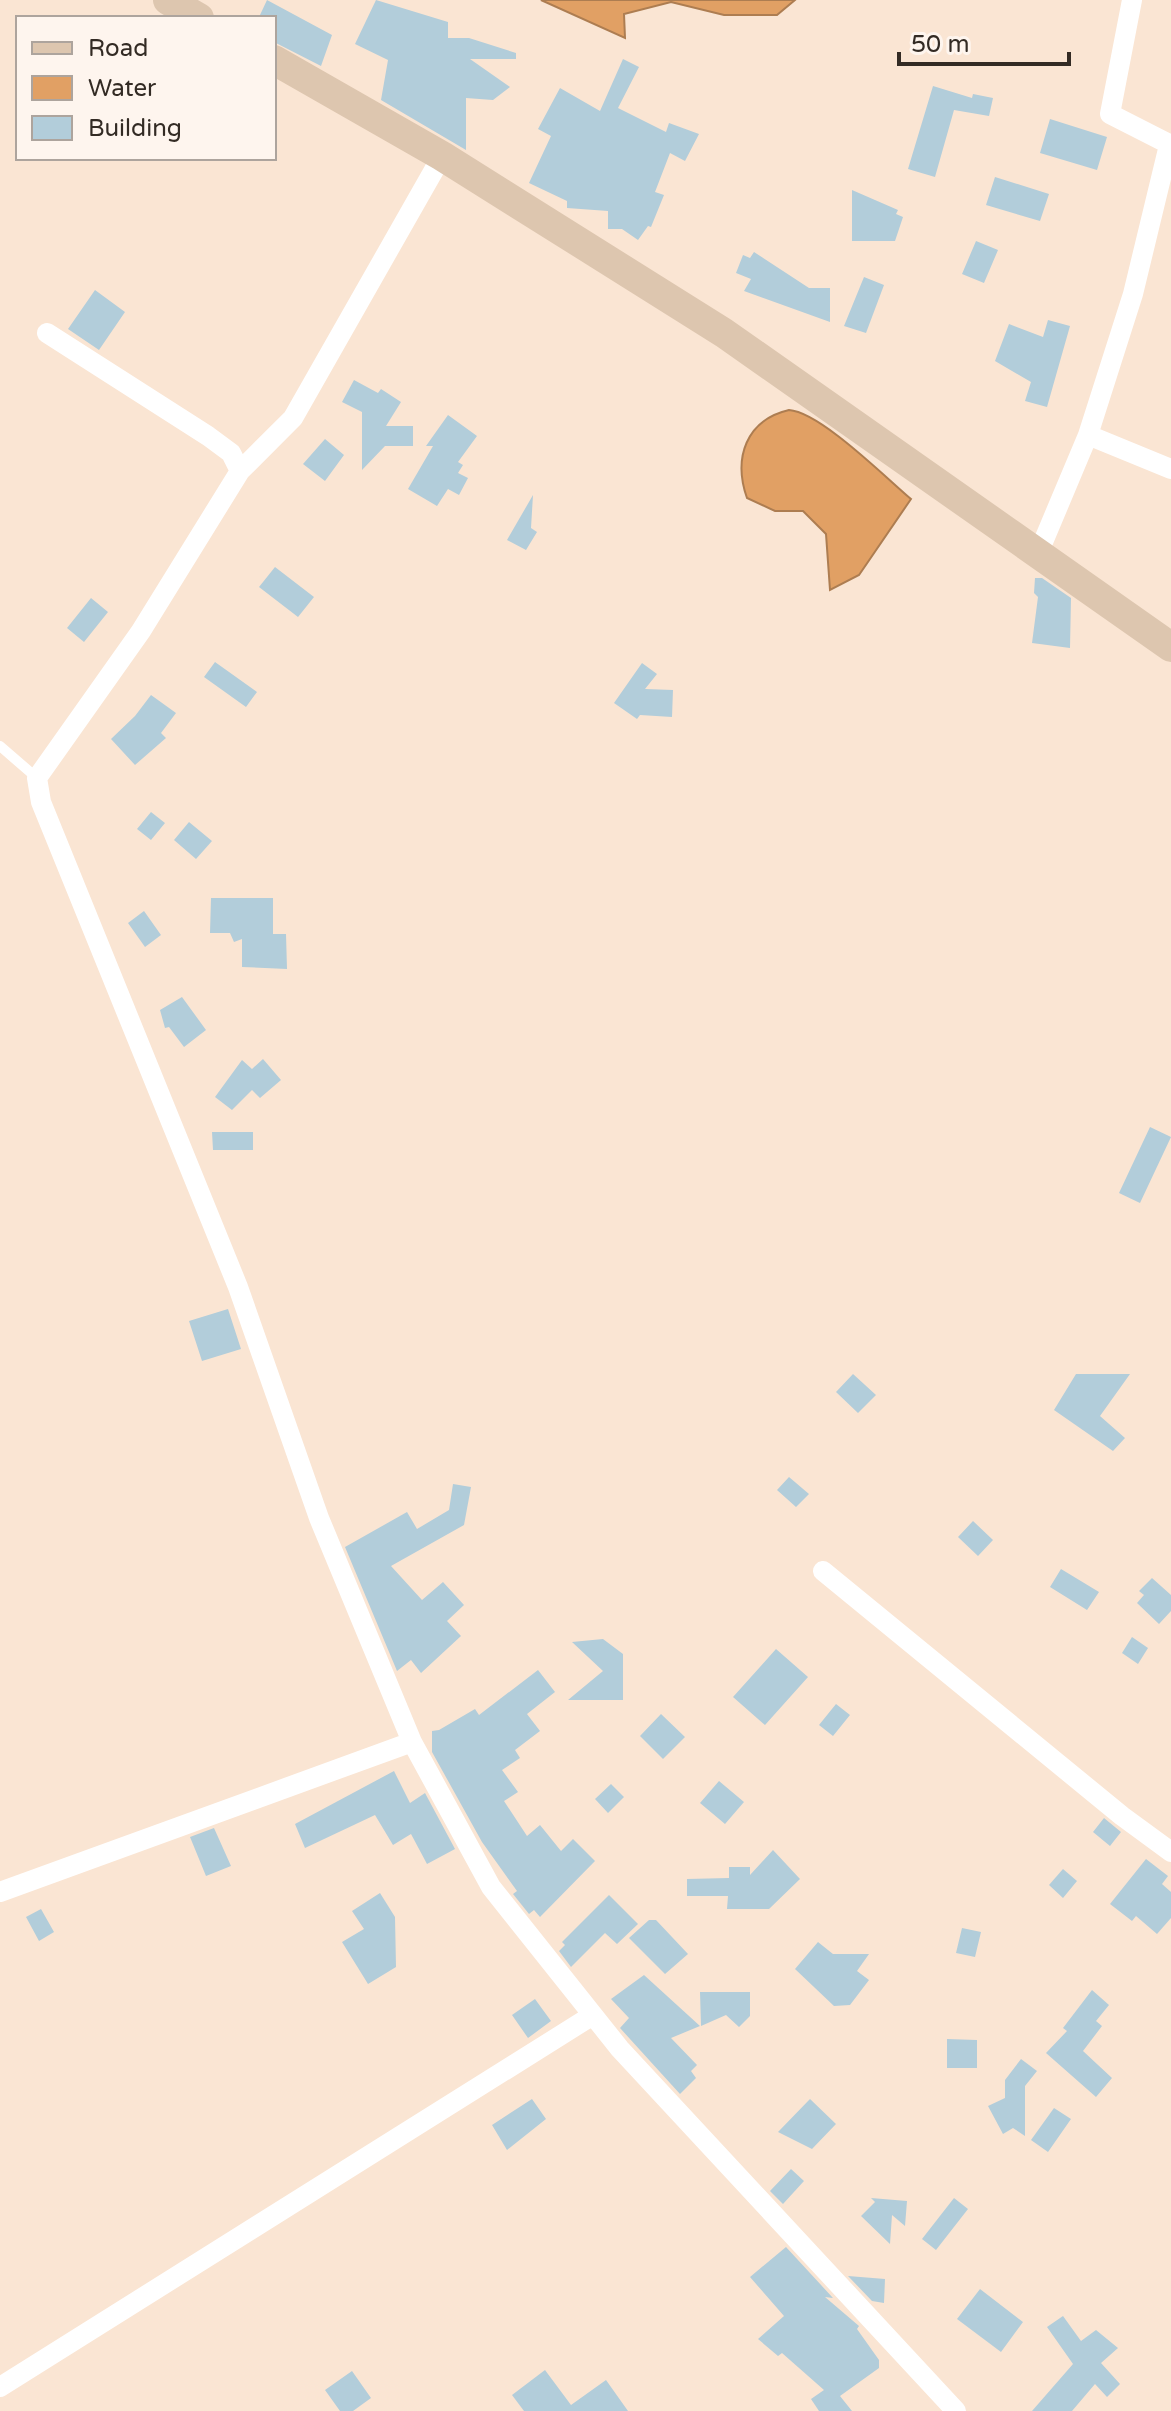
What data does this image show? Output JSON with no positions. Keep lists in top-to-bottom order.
{
  "legend": ["Road", "Water", "Building"],
  "scale_bar": "50 m"
}
